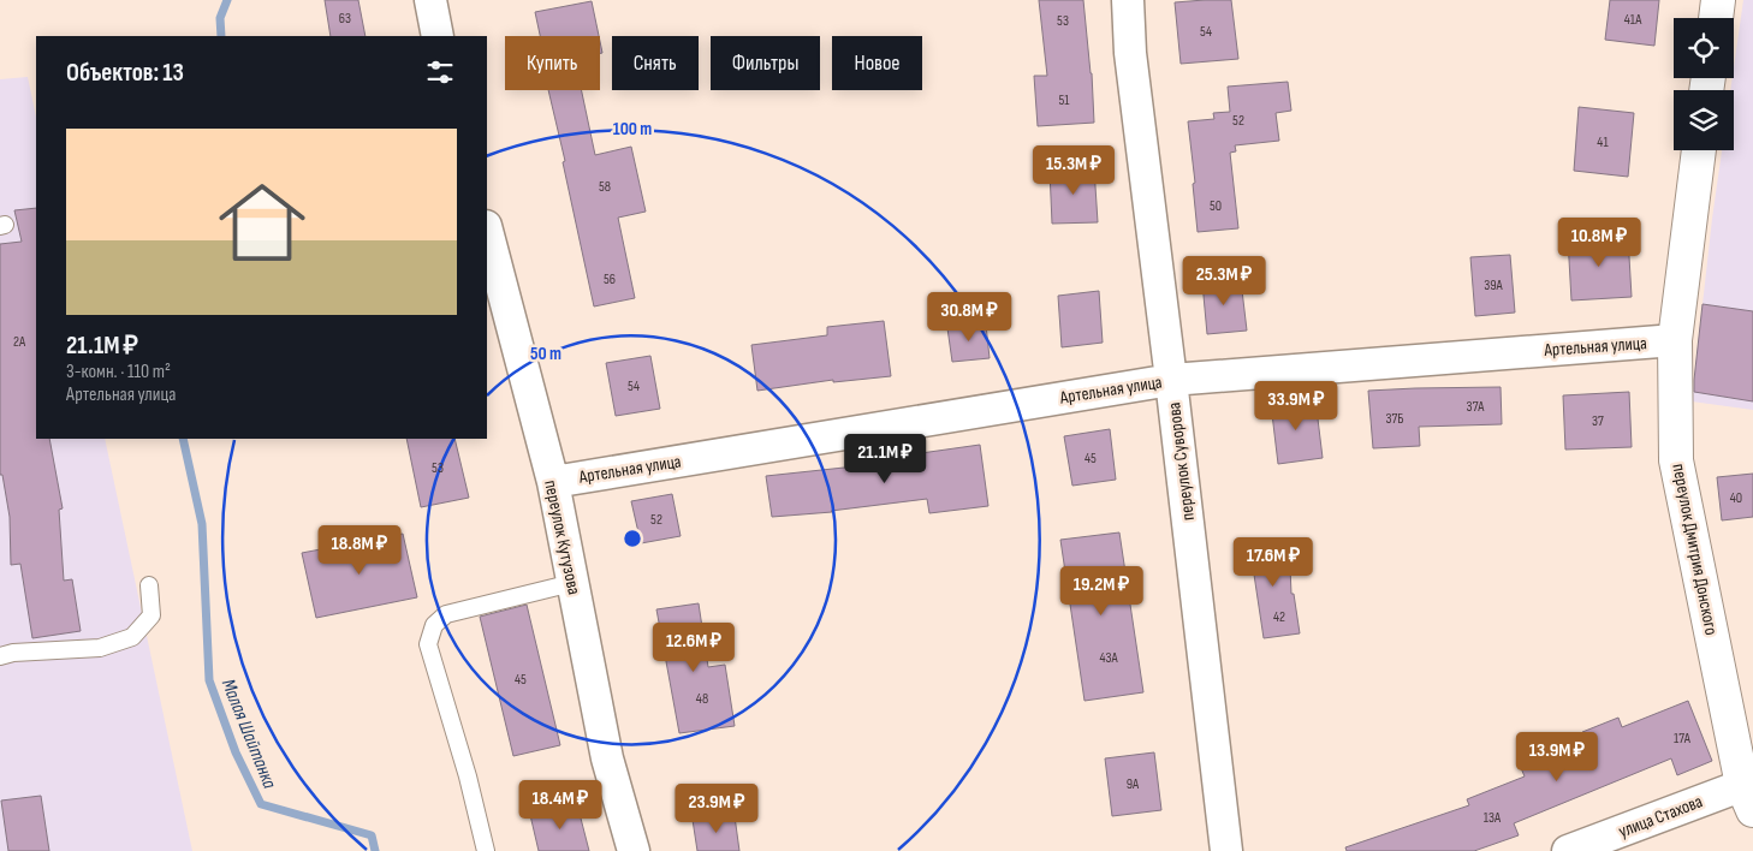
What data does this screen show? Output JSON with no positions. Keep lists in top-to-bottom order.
{
  "streets": {
    "street": [
      "Артельная улица",
      "переулок Суворова",
      "переулок Кутузова",
      "переулок Дмитрия Донского",
      "улица Стахова"
    ]
  },
  "crossings": [
    ["Артельная улица", "переулок Суворова"],
    ["Артельная улица", "переулок Кутузова"],
    ["Артельная улица", "переулок Дмитрия Донского"],
    ["переулок Дмитрия Донского", "улица Стахова"]
  ],
  "water": ["Малая Шайтанка"],
  "house_numbers": [
    "63",
    "41А",
    "53",
    "54",
    "51",
    "52",
    "41",
    "58",
    "50",
    "56",
    "39А",
    "2А",
    "54",
    "37А",
    "37Б",
    "37",
    "45",
    "53",
    "40",
    "52",
    "42",
    "43А",
    "45",
    "48",
    "17А",
    "9А",
    "13А"
  ],
  "page": {
    "chip": [
      "Купить",
      "Снять",
      "Фильтры",
      "Новое"
    ],
    "heading": "Объектов: 13",
    "list": [
      {
        "name": "21.1M ₽",
        "note": "3-комн. · 110 m² · Артельная улица"
      }
    ],
    "price": [
      "15.3M ₽",
      "10.8M ₽",
      "25.3M ₽",
      "30.8M ₽",
      "33.9M ₽",
      "21.1M ₽",
      "18.8M ₽",
      "17.6M ₽",
      "19.2M ₽",
      "12.6M ₽",
      "13.9M ₽",
      "18.4M ₽",
      "23.9M ₽"
    ]
  },
  "rings": ["100 m", "50 m"]
}
